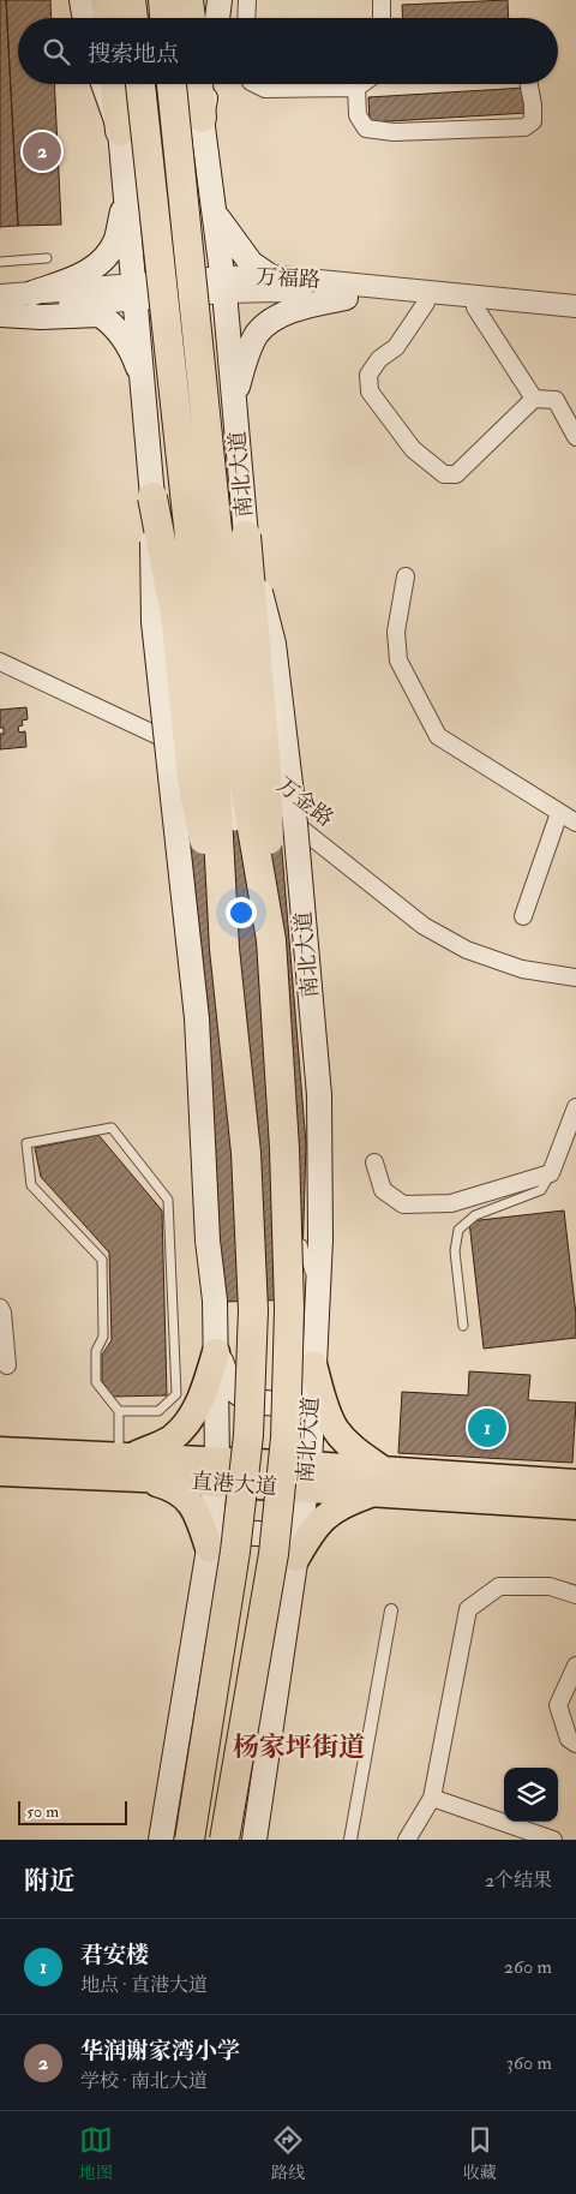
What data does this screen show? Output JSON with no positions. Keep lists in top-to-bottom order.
{
  "streets": {
    "highway": ["南北大道"],
    "main road": ["直港大道"],
    "street": ["万福路", "万金路"]
  },
  "crossings": [
    ["万福路", "南北大道"],
    ["南北大道", "直港大道"]
  ],
  "districts": ["杨家坪街道"],
  "scale_bar": "50 m",
  "page": {
    "search": "搜索地点",
    "pins": ["2", "1"],
    "scale": "50 m",
    "heading": ["附近", "2个结果"],
    "list": [
      {
        "mark": "1",
        "name": "君安楼",
        "note": "地点 · 直港大道",
        "value": "260 m"
      },
      {
        "mark": "2",
        "name": "华润谢家湾小学",
        "note": "学校 · 南北大道",
        "value": "360 m"
      }
    ],
    "nav": ["地图", "路线", "收藏"]
  }
}
